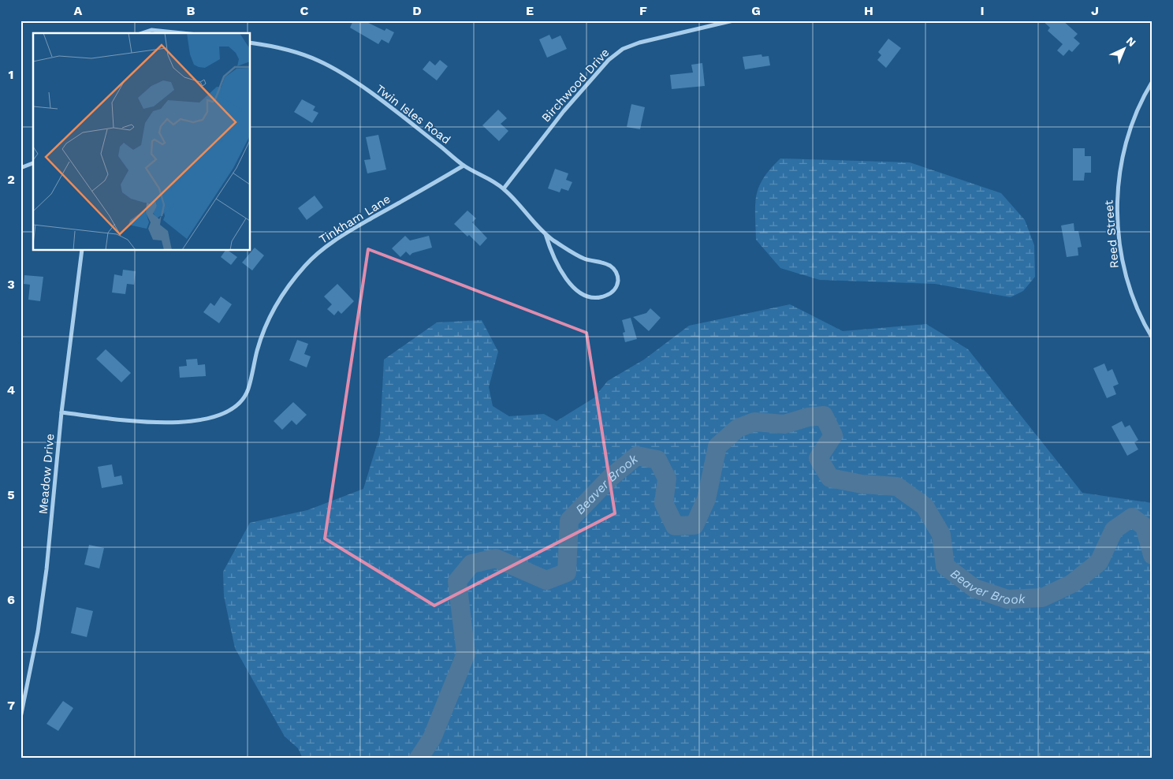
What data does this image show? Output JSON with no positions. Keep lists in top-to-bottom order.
{
  "streets": {
    "street": [
      "Birchwood Drive",
      "Twin Isles Road",
      "Tinkham Lane",
      "Reed Street",
      "Meadow Drive"
    ]
  },
  "crossings": [
    ["Birchwood Drive", "Twin Isles Road"],
    ["Twin Isles Road", "Tinkham Lane"],
    ["Tinkham Lane", "Meadow Drive"]
  ],
  "water": ["Beaver Brook"],
  "north": "top right",
  "grid": {
    "columns": [
      "A",
      "B",
      "C",
      "D",
      "E",
      "F",
      "G",
      "H",
      "I",
      "J"
    ],
    "rows": [
      "1",
      "2",
      "3",
      "4",
      "5",
      "6",
      "7"
    ]
  }
}
